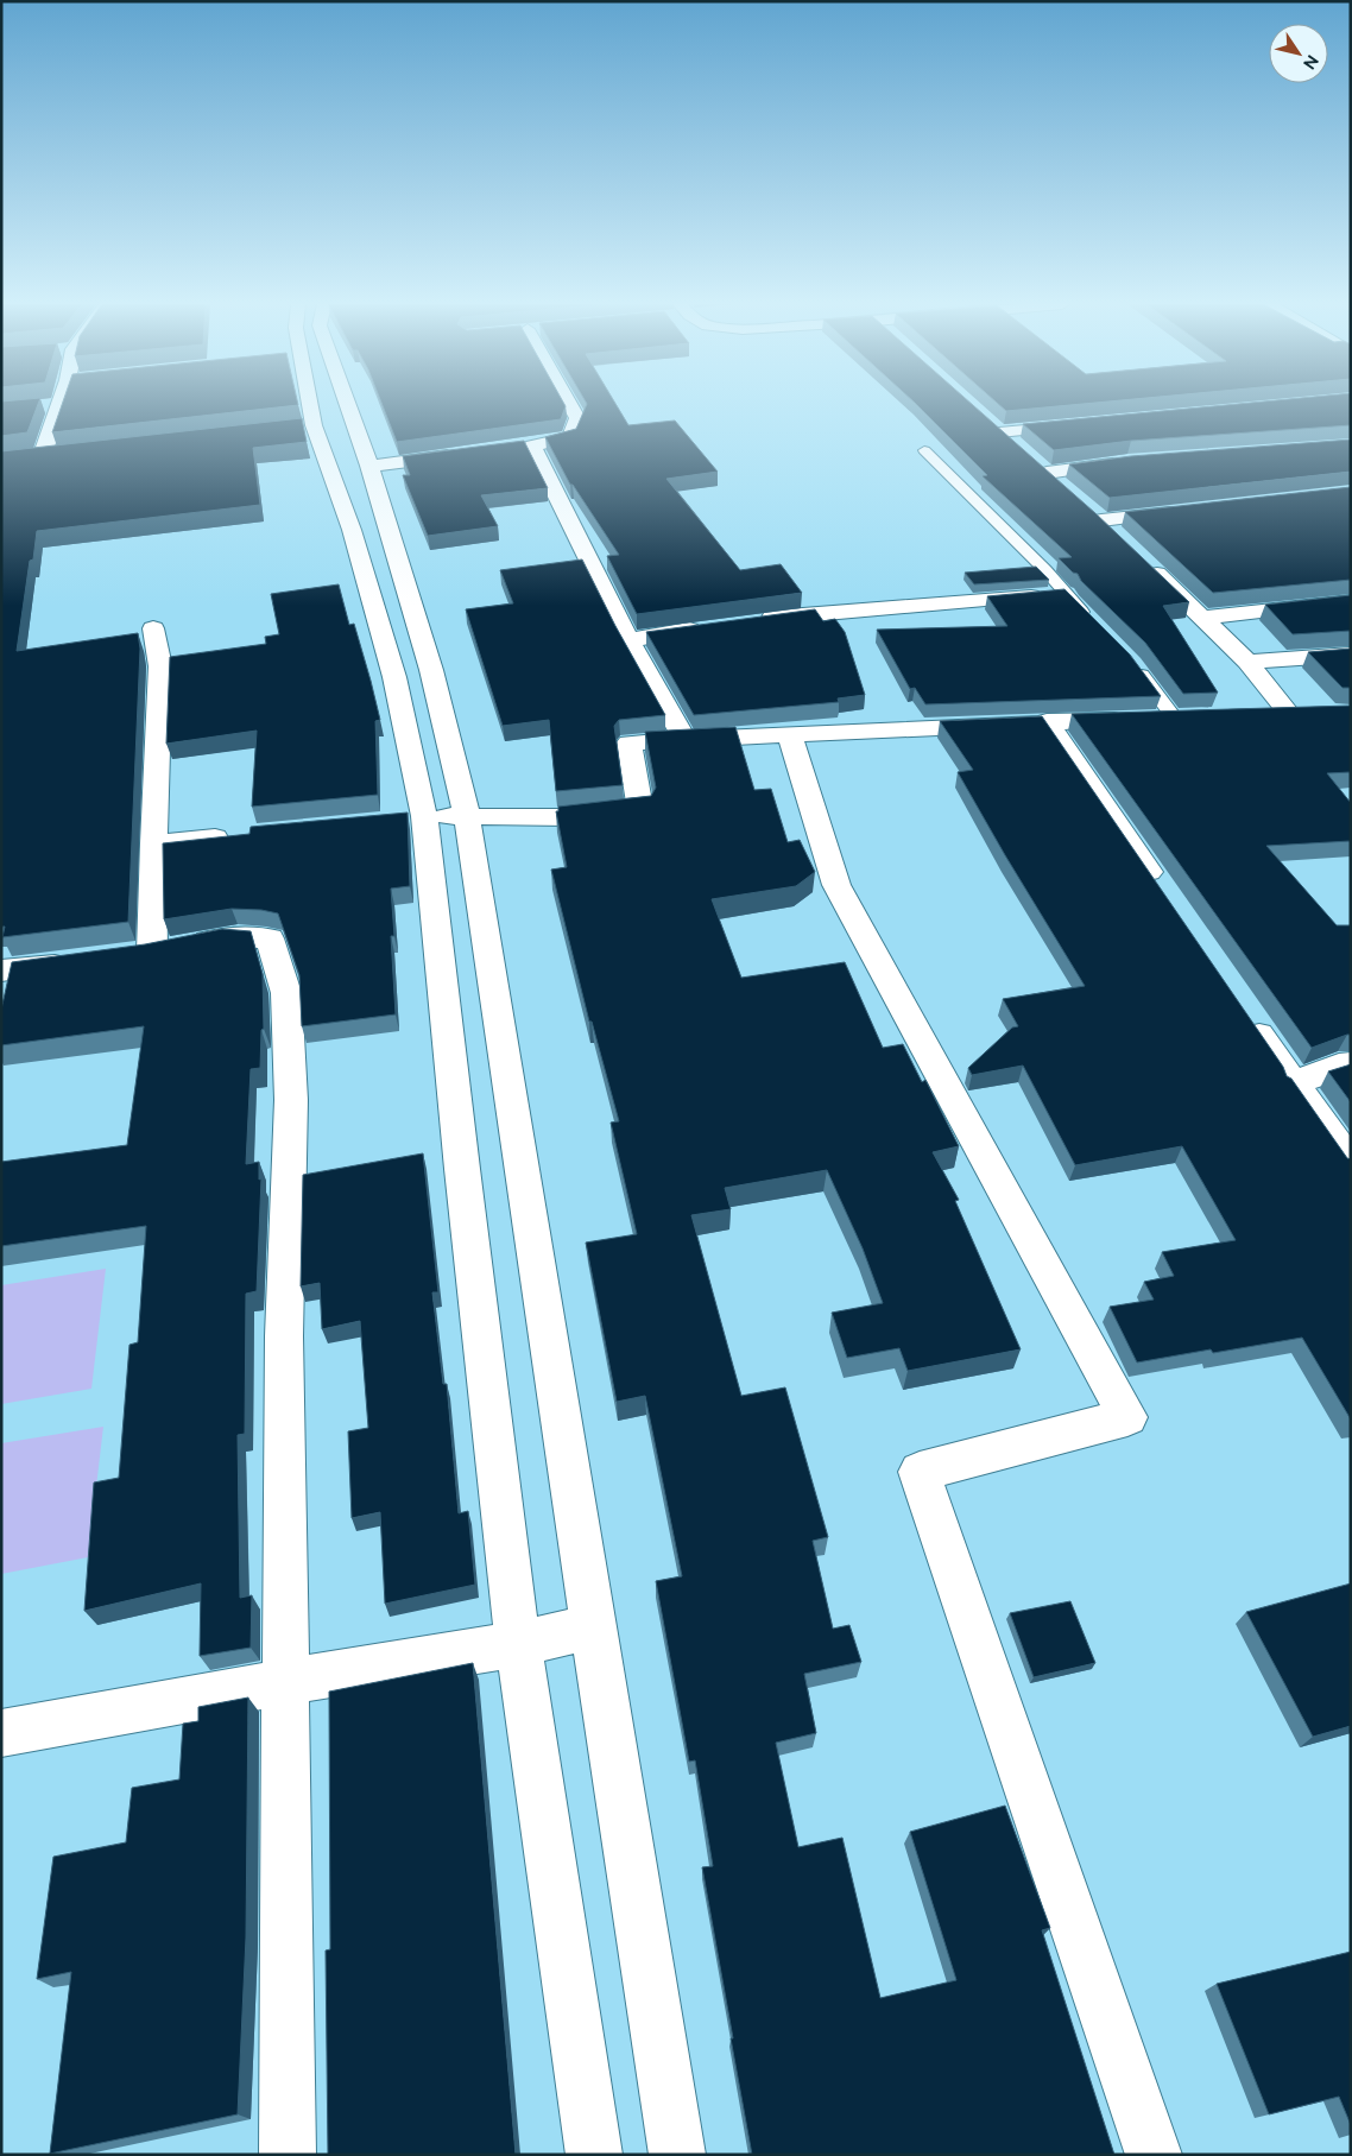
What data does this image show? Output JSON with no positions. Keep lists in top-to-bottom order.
{
  "north": "bottom right"
}
